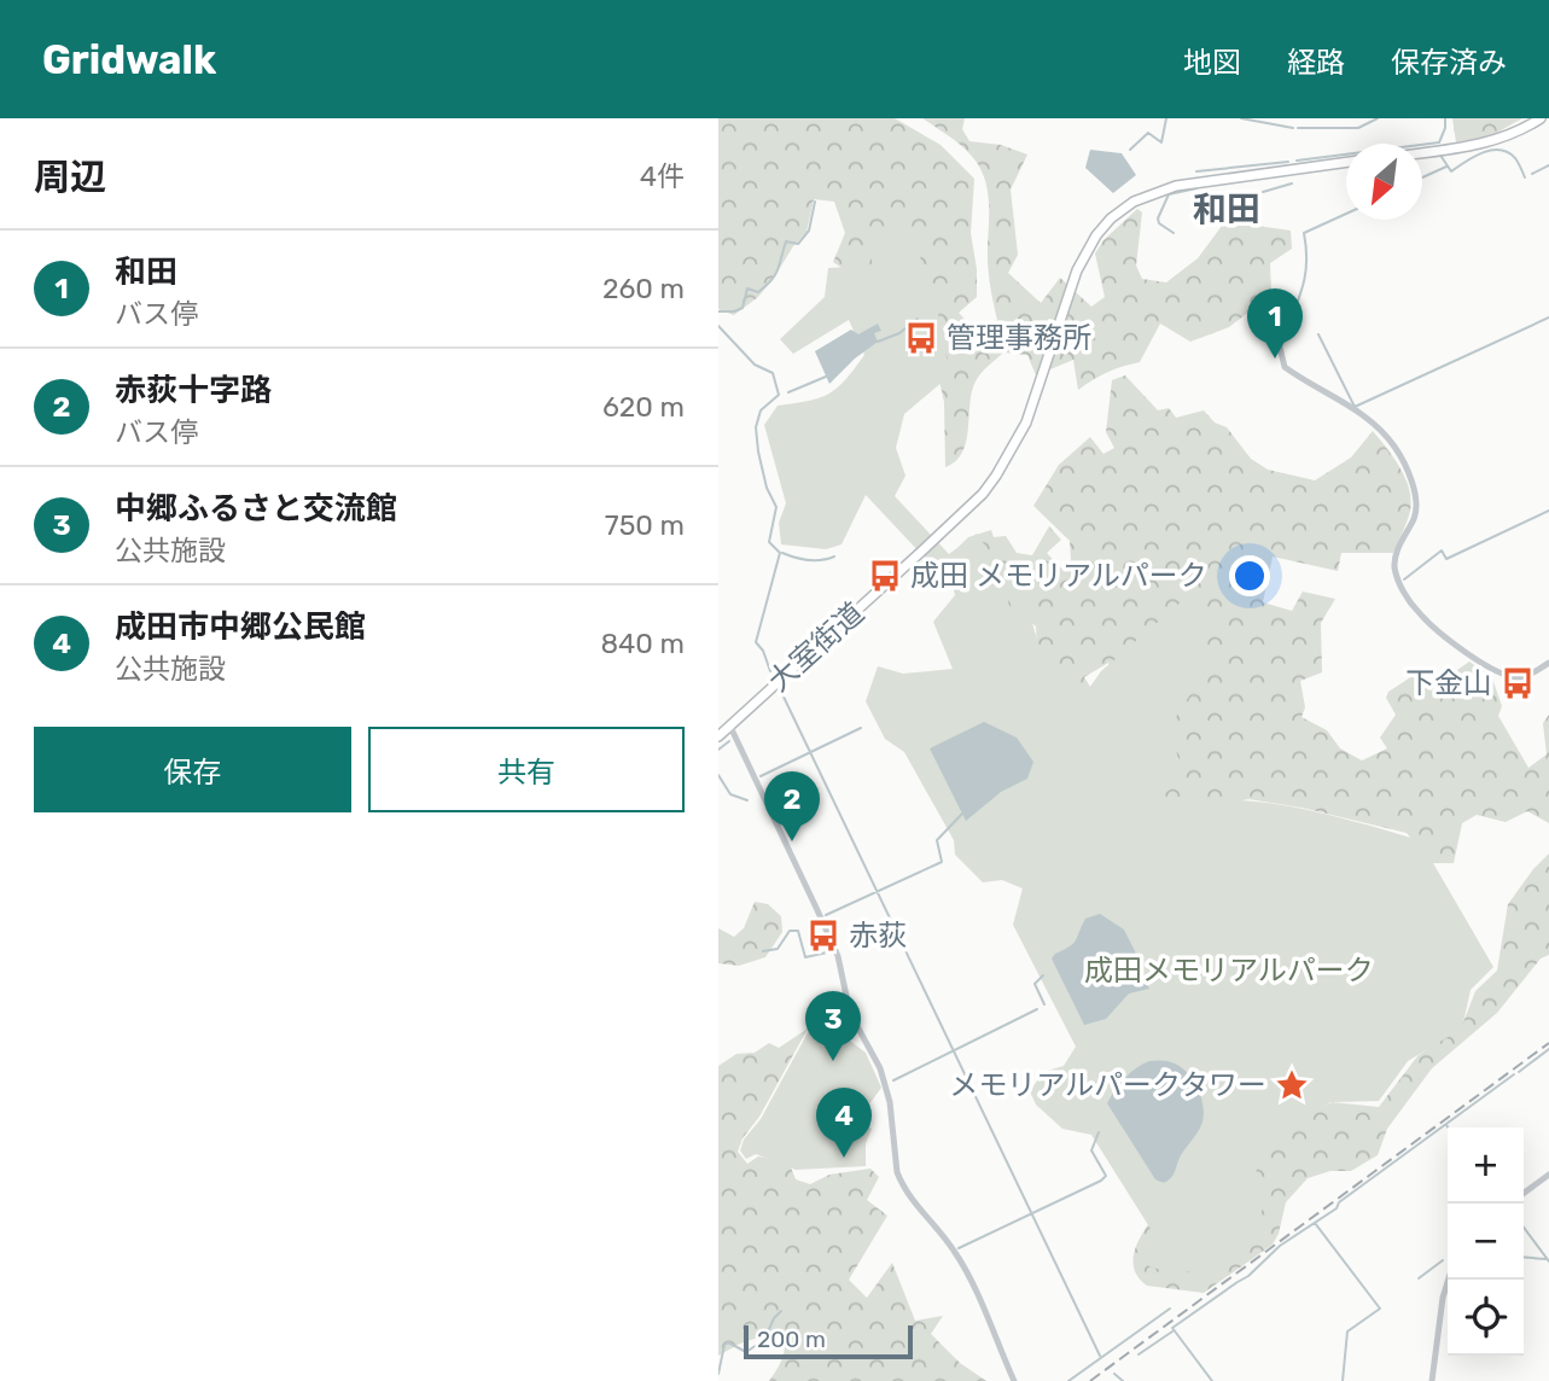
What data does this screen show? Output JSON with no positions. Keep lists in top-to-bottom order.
{
  "streets": {
    "main road": ["大室街道"]
  },
  "districts": ["和田"],
  "parks": ["成田メモリアルパーク"],
  "places": {
    "bus stop": [
      "管理事務所",
      "成田 メモリアルパーク",
      "下金山",
      "赤荻"
    ],
    "place": ["メモリアルパークタワー"]
  },
  "scale_bar": "200 m",
  "north": "bottom left",
  "page": {
    "header": "Gridwalk",
    "nav": ["地図", "経路", "保存済み"],
    "heading": ["周辺", "4件"],
    "list": [
      {
        "mark": "1",
        "name": "和田",
        "note": "バス停",
        "value": "260 m"
      },
      {
        "mark": "2",
        "name": "赤荻十字路",
        "note": "バス停",
        "value": "620 m"
      },
      {
        "mark": "3",
        "name": "中郷ふるさと交流館",
        "note": "公共施設",
        "value": "750 m"
      },
      {
        "mark": "4",
        "name": "成田市中郷公民館",
        "note": "公共施設",
        "value": "840 m"
      }
    ],
    "pins": [
      "1",
      "2",
      "3",
      "4"
    ],
    "buttons": ["保存", "共有"],
    "map_buttons": ["+", "−"],
    "scale": "200 m"
  }
}
